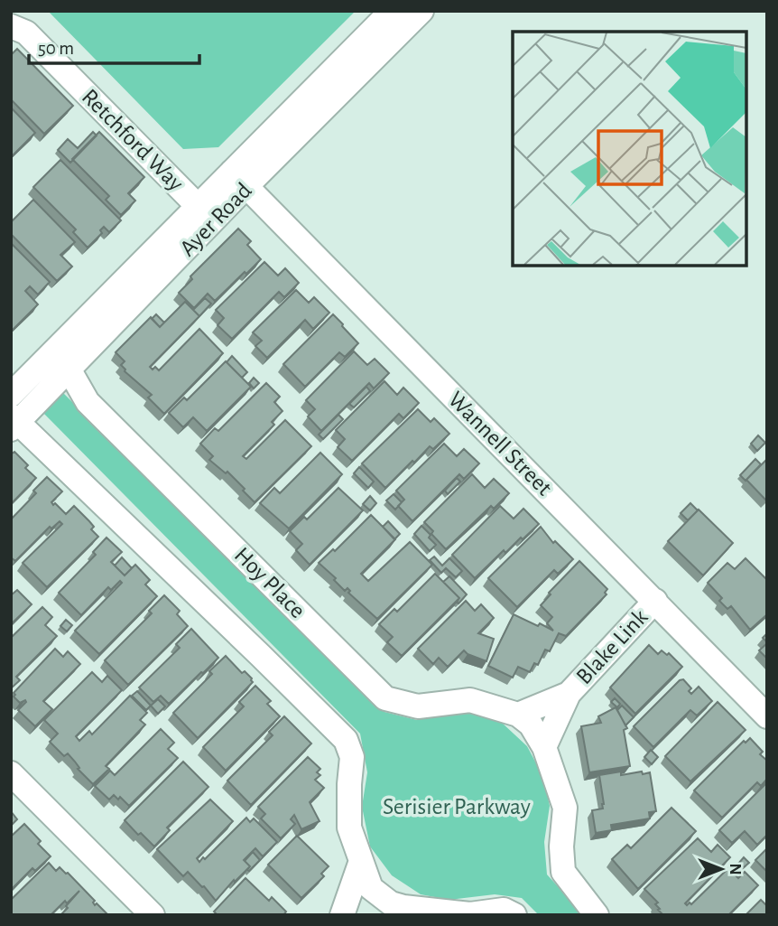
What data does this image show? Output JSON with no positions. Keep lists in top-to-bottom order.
{
  "streets": {
    "street": [
      "Retchford Way",
      "Ayer Road",
      "Wannell Street",
      "Hoy Place",
      "Blake Link"
    ]
  },
  "crossings": [
    ["Retchford Way", "Ayer Road"],
    ["Ayer Road", "Wannell Street"],
    ["Ayer Road", "Hoy Place"],
    ["Wannell Street", "Blake Link"],
    ["Hoy Place", "Blake Link"]
  ],
  "parks": ["Serisier Parkway"],
  "scale_bar": "50 m",
  "north": "right"
}
